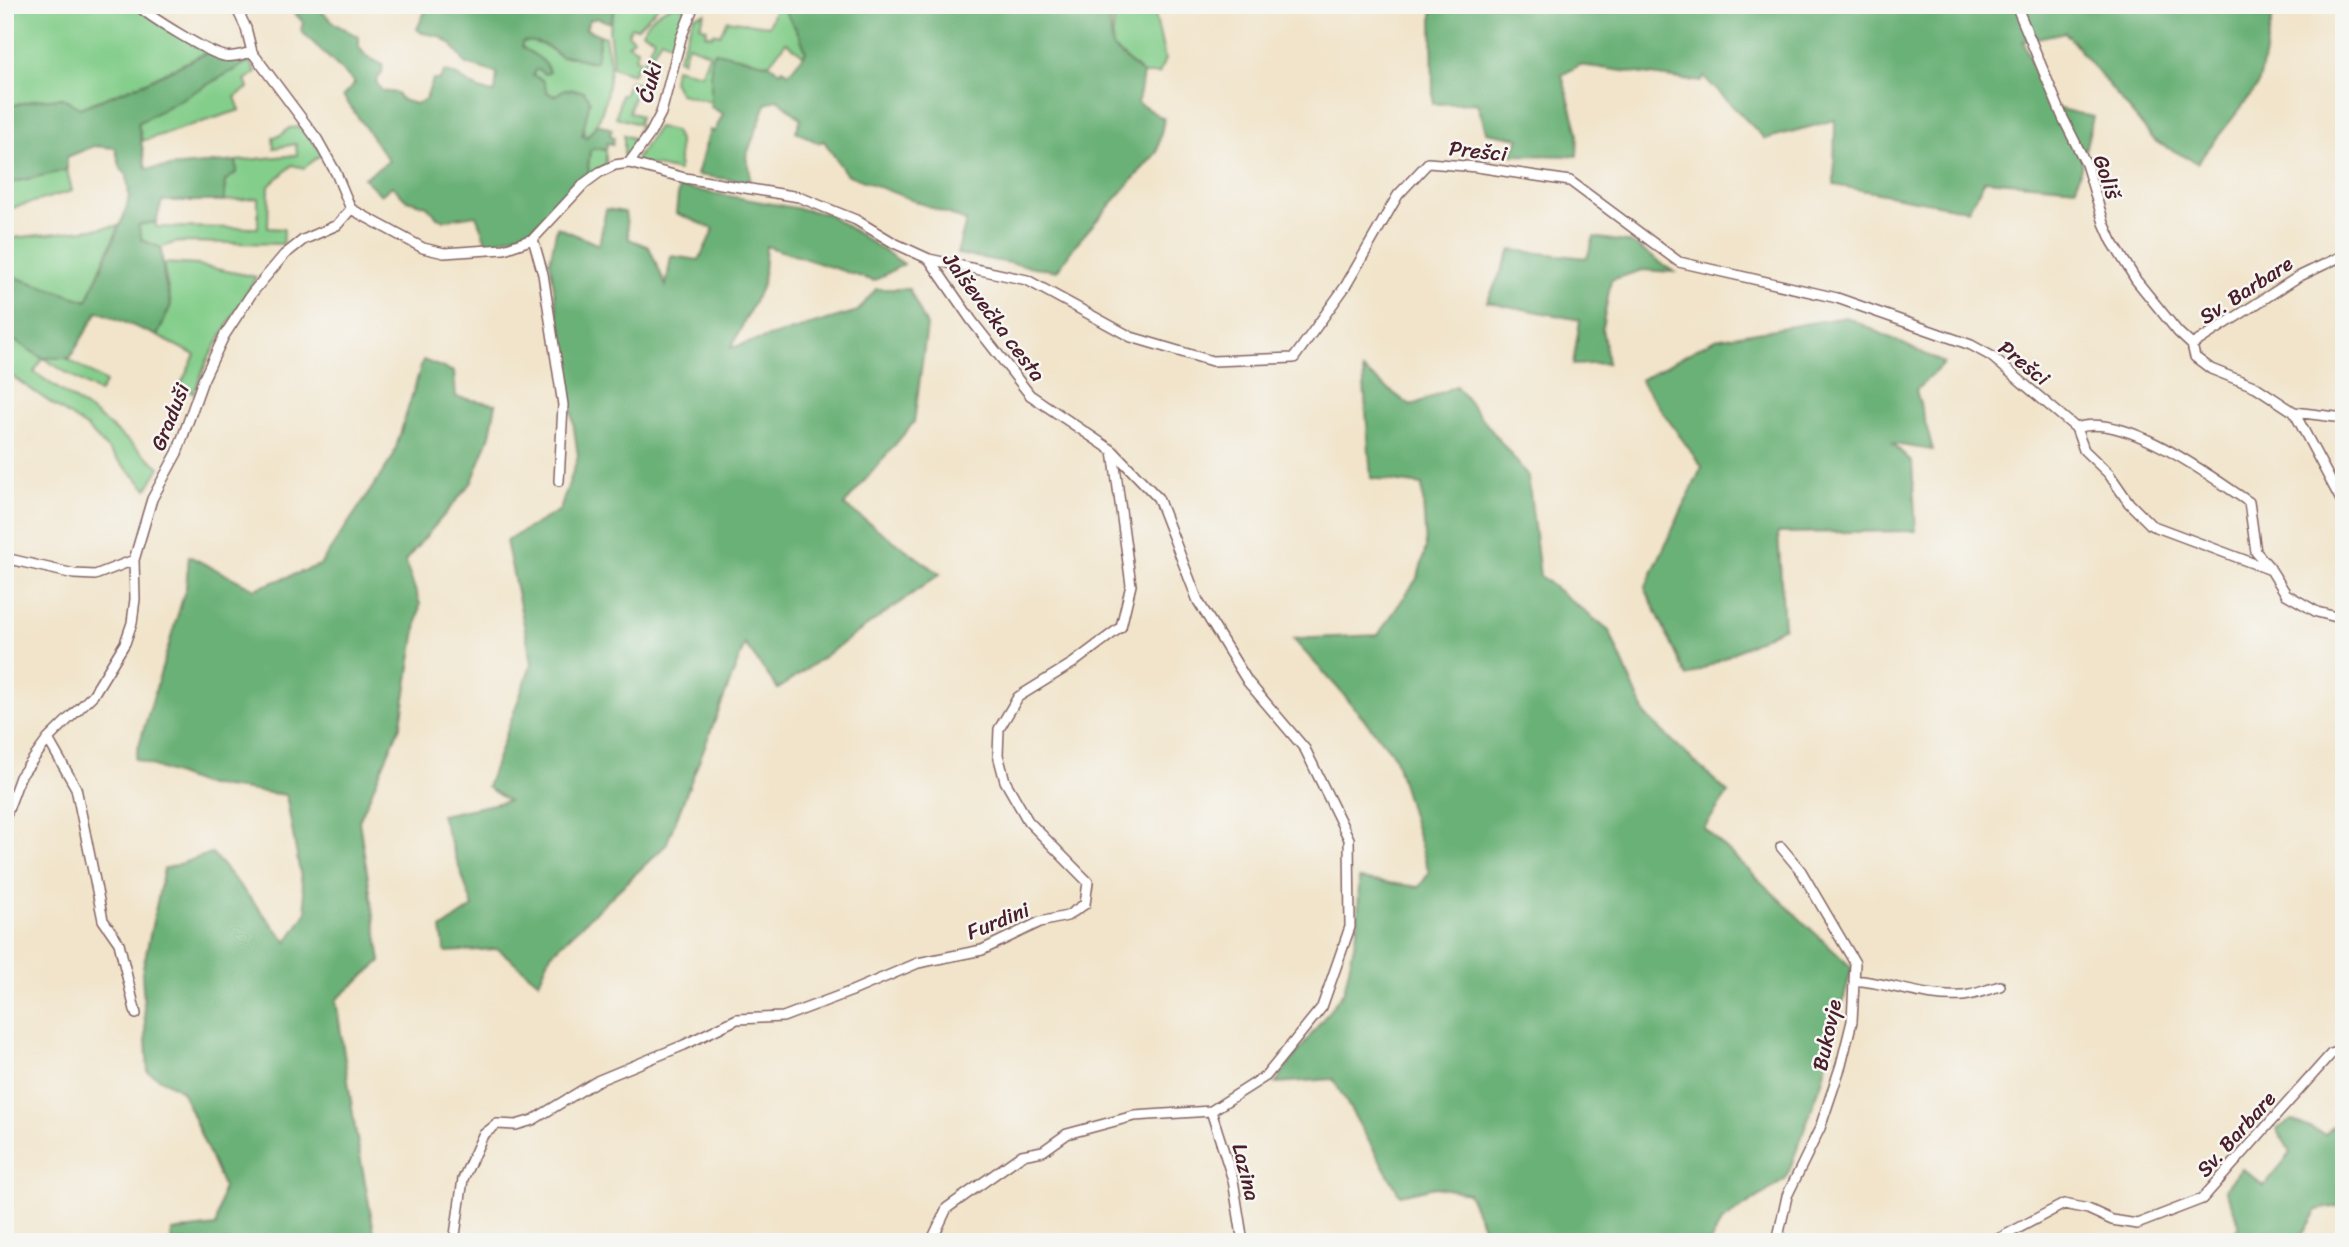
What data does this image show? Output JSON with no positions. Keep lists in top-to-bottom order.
{
  "streets": {
    "street": [
      "Ćuki",
      "Prešci",
      "Goliš",
      "Sv. Barbare",
      "Jalševečka cesta",
      "Graduši",
      "Furdini",
      "Bukovje",
      "Lazina"
    ]
  },
  "crossings": [
    ["Ćuki", "Jalševečka cesta"],
    ["Prešci", "Jalševečka cesta"],
    ["Goliš", "Sv. Barbare"],
    ["Jalševečka cesta", "Furdini"],
    ["Jalševečka cesta", "Lazina"]
  ]
}
